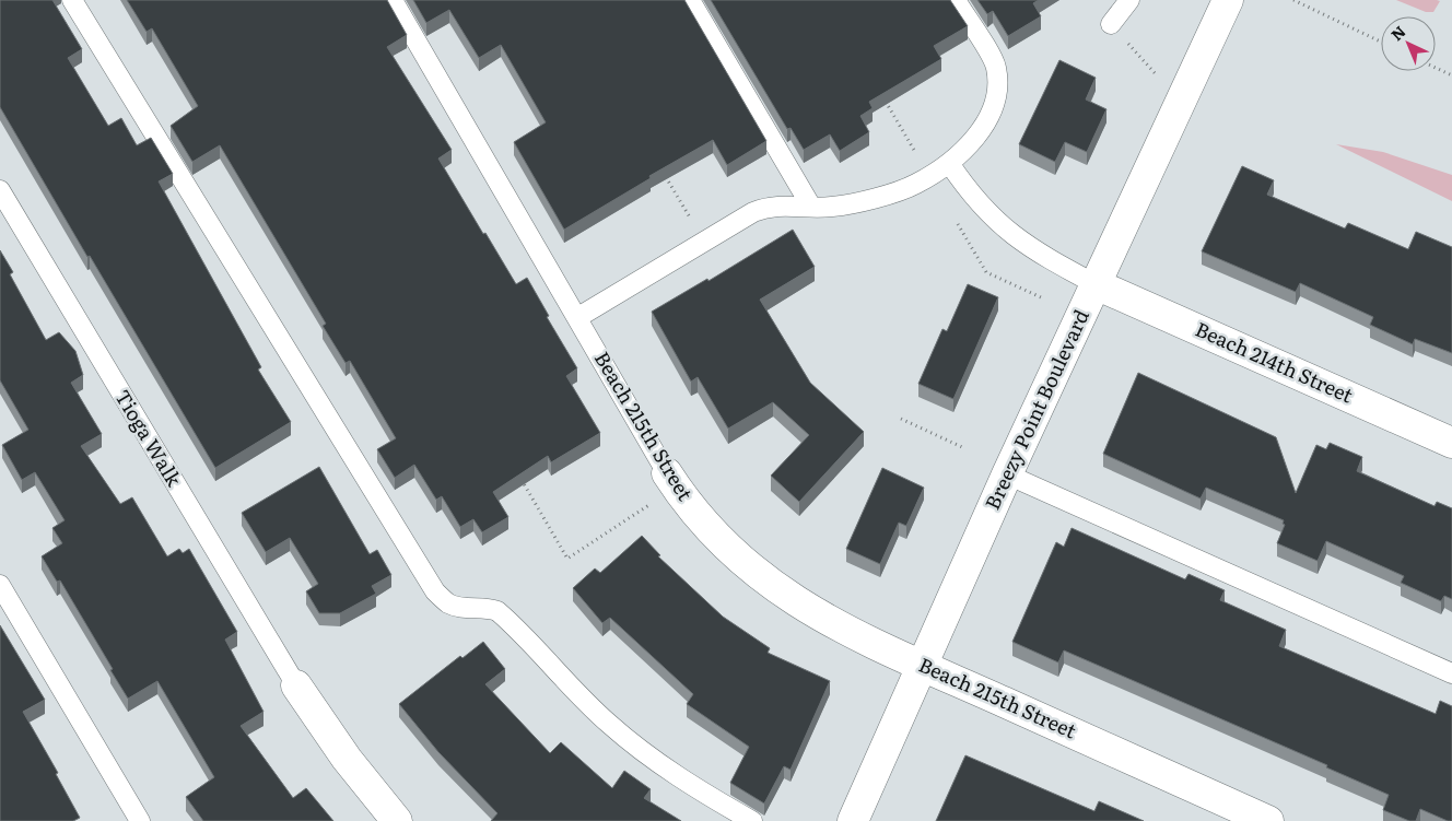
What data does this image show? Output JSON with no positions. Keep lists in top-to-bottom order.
{
  "streets": {
    "street": ["Beach 214th Street", "Breezy Point Boulevard", "Beach 215th Street"],
    "lane": ["Tioga Walk"]
  },
  "crossings": [
    ["Beach 214th Street", "Breezy Point Boulevard"],
    ["Breezy Point Boulevard", "Beach 215th Street"]
  ],
  "north": "top left"
}
